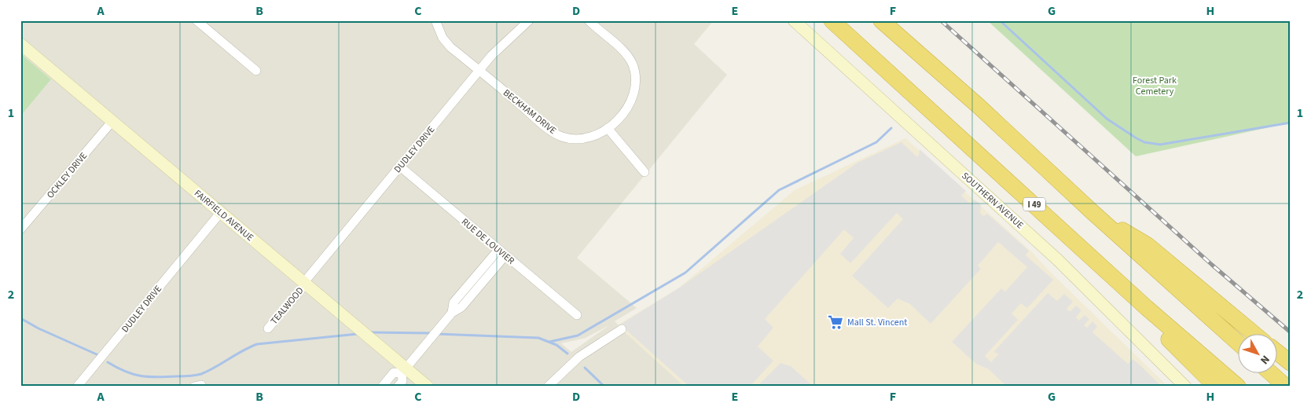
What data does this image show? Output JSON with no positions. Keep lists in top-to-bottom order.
{
  "streets": {
    "highway": ["I 49"],
    "street": [
      "BECKHAM DRIVE",
      "DUDLEY DRIVE",
      "OCKLEY DRIVE",
      "SOUTHERN AVENUE",
      "FAIRFIELD AVENUE",
      "RUE DE LOUVIER",
      "TEALWOOD"
    ]
  },
  "crossings": [
    ["BECKHAM DRIVE", "DUDLEY DRIVE"],
    ["DUDLEY DRIVE", "FAIRFIELD AVENUE"],
    ["DUDLEY DRIVE", "RUE DE LOUVIER"],
    ["DUDLEY DRIVE", "TEALWOOD"],
    ["OCKLEY DRIVE", "FAIRFIELD AVENUE"],
    ["FAIRFIELD AVENUE", "TEALWOOD"]
  ],
  "parks": ["Forest Park Cemetery"],
  "places": {
    "supermarket": ["Mall St. Vincent"]
  },
  "north": "bottom right",
  "grid": {
    "columns": [
      "A",
      "B",
      "C",
      "D",
      "E",
      "F",
      "G",
      "H"
    ],
    "rows": ["1", "2"]
  }
}
